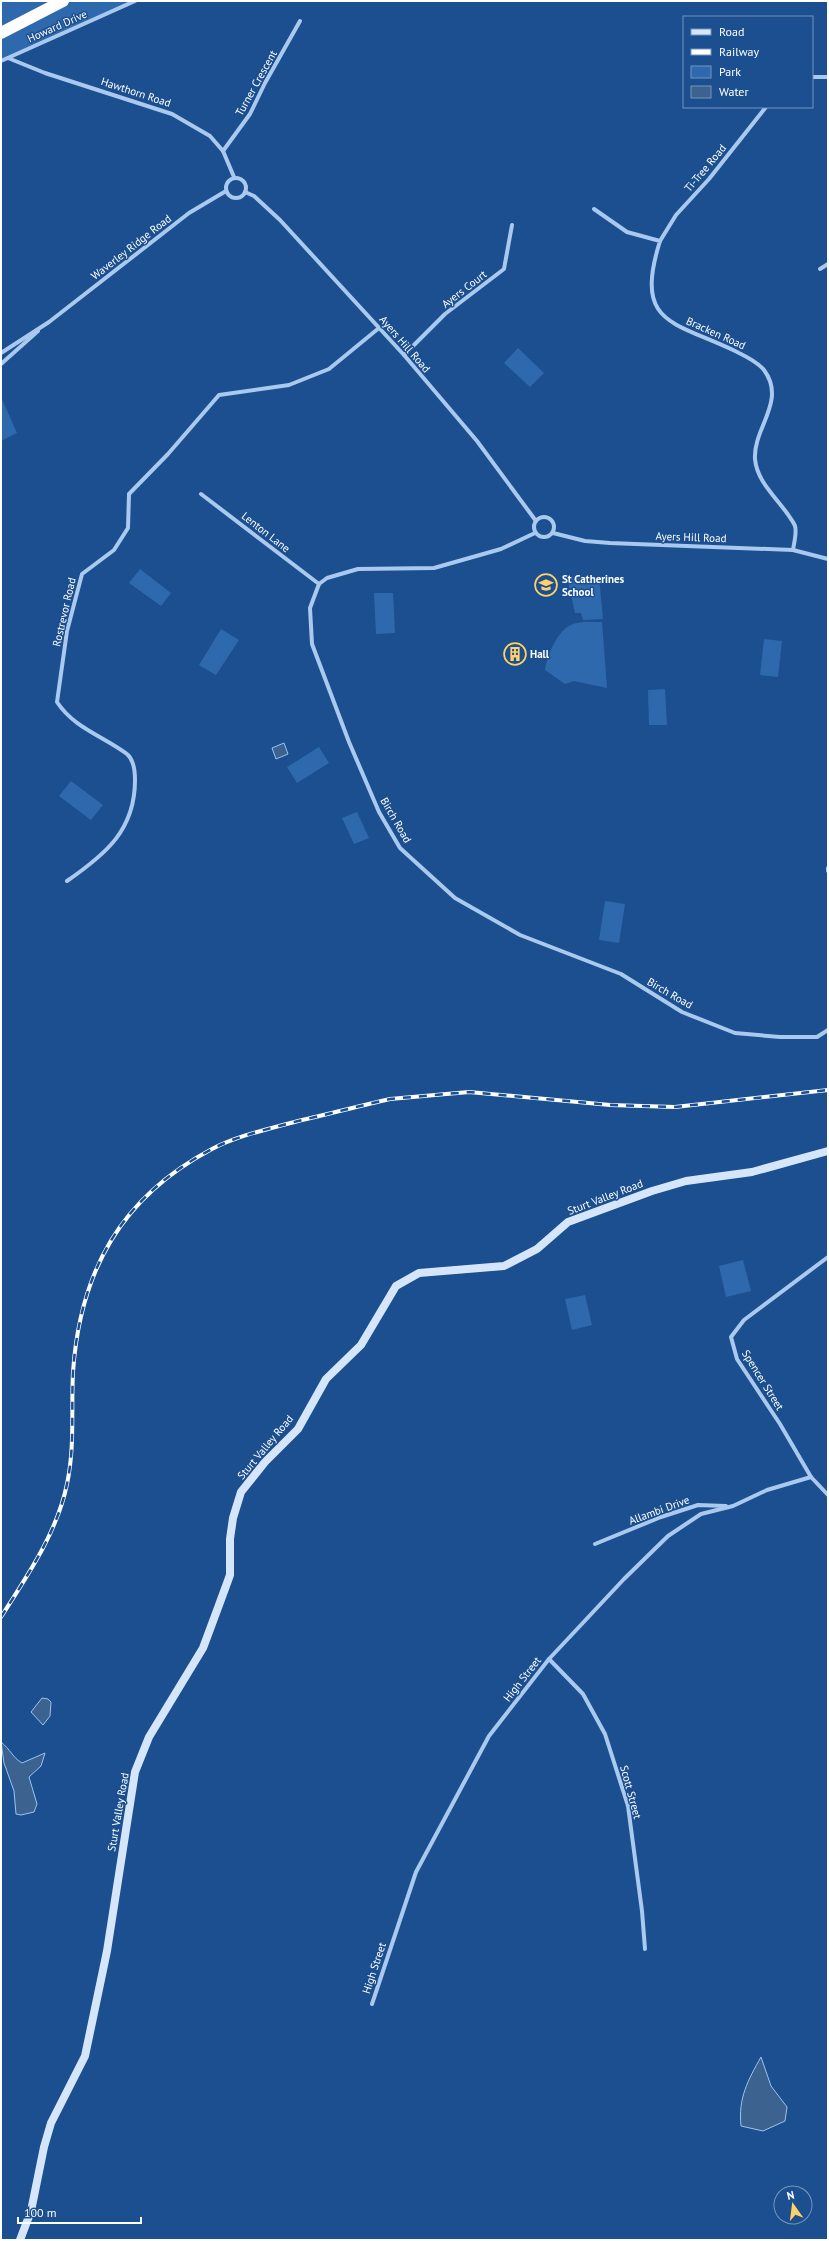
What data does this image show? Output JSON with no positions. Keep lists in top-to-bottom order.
{
  "streets": {
    "street": [
      "Howard Drive",
      "Turner Crescent",
      "Hawthorn Road",
      "Ti-Tree Road",
      "Waverley Ridge Road",
      "Ayers Court",
      "Bracken Road",
      "Ayers Hill Road",
      "Lenton Lane",
      "Rostrevor Road",
      "Birch Road",
      "Sturt Valley Road",
      "Spencer Street",
      "Allambi Drive",
      "High Street",
      "Scott Street"
    ]
  },
  "crossings": [
    ["Howard Drive", "Hawthorn Road"],
    ["Turner Crescent", "Hawthorn Road"],
    ["Hawthorn Road", "Waverley Ridge Road"],
    ["Hawthorn Road", "Ayers Hill Road"],
    ["Ti-Tree Road", "Bracken Road"],
    ["Waverley Ridge Road", "Ayers Hill Road"],
    ["Ayers Court", "Ayers Hill Road"],
    ["Bracken Road", "Ayers Hill Road"],
    ["Ayers Hill Road", "Rostrevor Road"],
    ["Lenton Lane", "Birch Road"],
    ["Spencer Street", "High Street"],
    ["Allambi Drive", "High Street"],
    ["High Street", "Scott Street"]
  ],
  "places": {
    "school or university": ["St Catherines School"],
    "building": ["Hall"]
  },
  "legend": [
    "Road",
    "Railway",
    "Park",
    "Water"
  ],
  "scale_bar": "100 m",
  "north": "top"
}
